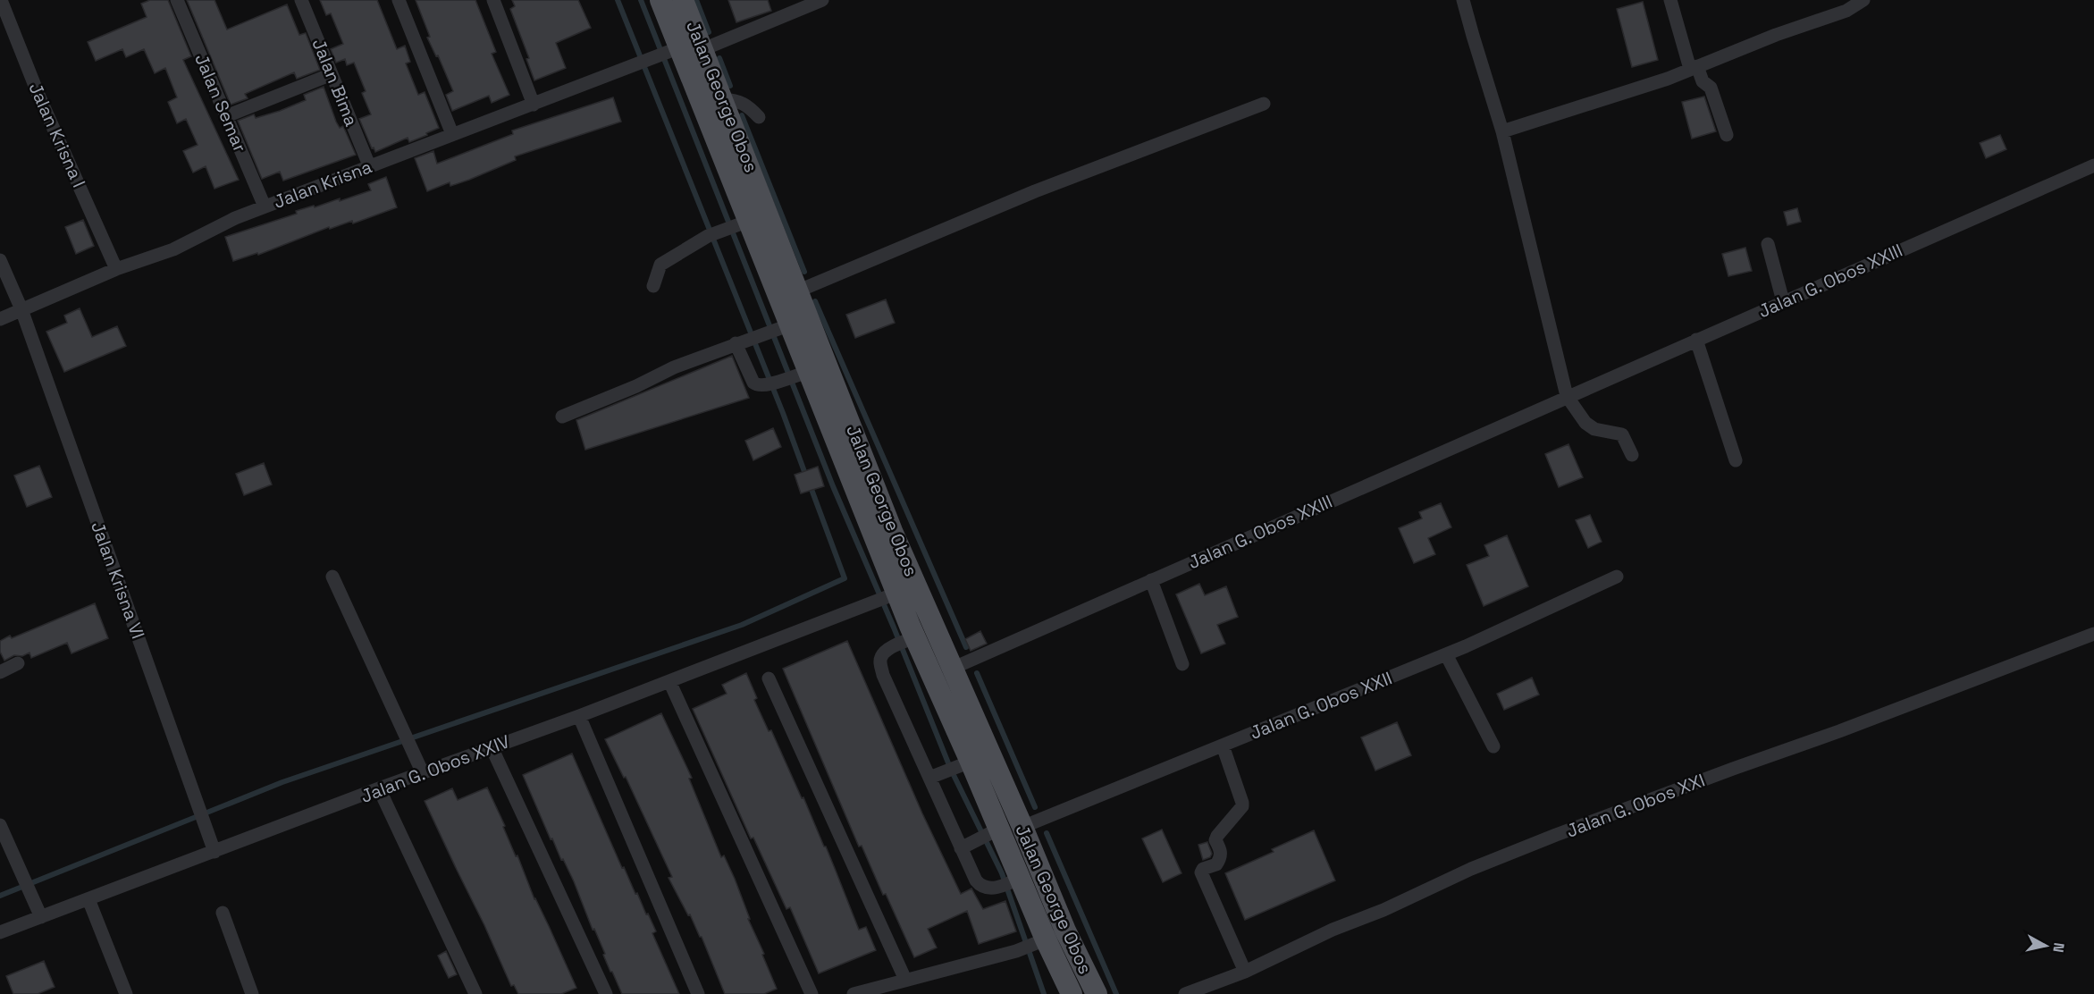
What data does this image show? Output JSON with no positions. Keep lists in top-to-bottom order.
{
  "streets": {
    "main road": ["Jalan George Obos"],
    "street": [
      "Jalan Bima",
      "Jalan Semar",
      "Jalan Krisna I",
      "Jalan Krisna",
      "Jalan G. Obos XXIII",
      "Jalan Krisna VI",
      "Jalan G. Obos XXII",
      "Jalan G. Obos XXIV",
      "Jalan G. Obos XXI"
    ]
  },
  "crossings": [
    ["Jalan Bima", "Jalan Krisna"],
    ["Jalan George Obos", "Jalan Krisna"],
    ["Jalan George Obos", "Jalan G. Obos XXIII"],
    ["Jalan George Obos", "Jalan G. Obos XXII"],
    ["Jalan George Obos", "Jalan G. Obos XXIV"],
    ["Jalan Semar", "Jalan Krisna"],
    ["Jalan Krisna I", "Jalan Krisna"],
    ["Jalan Krisna", "Jalan Krisna VI"],
    ["Jalan Krisna VI", "Jalan G. Obos XXIV"]
  ],
  "north": "right"
}
